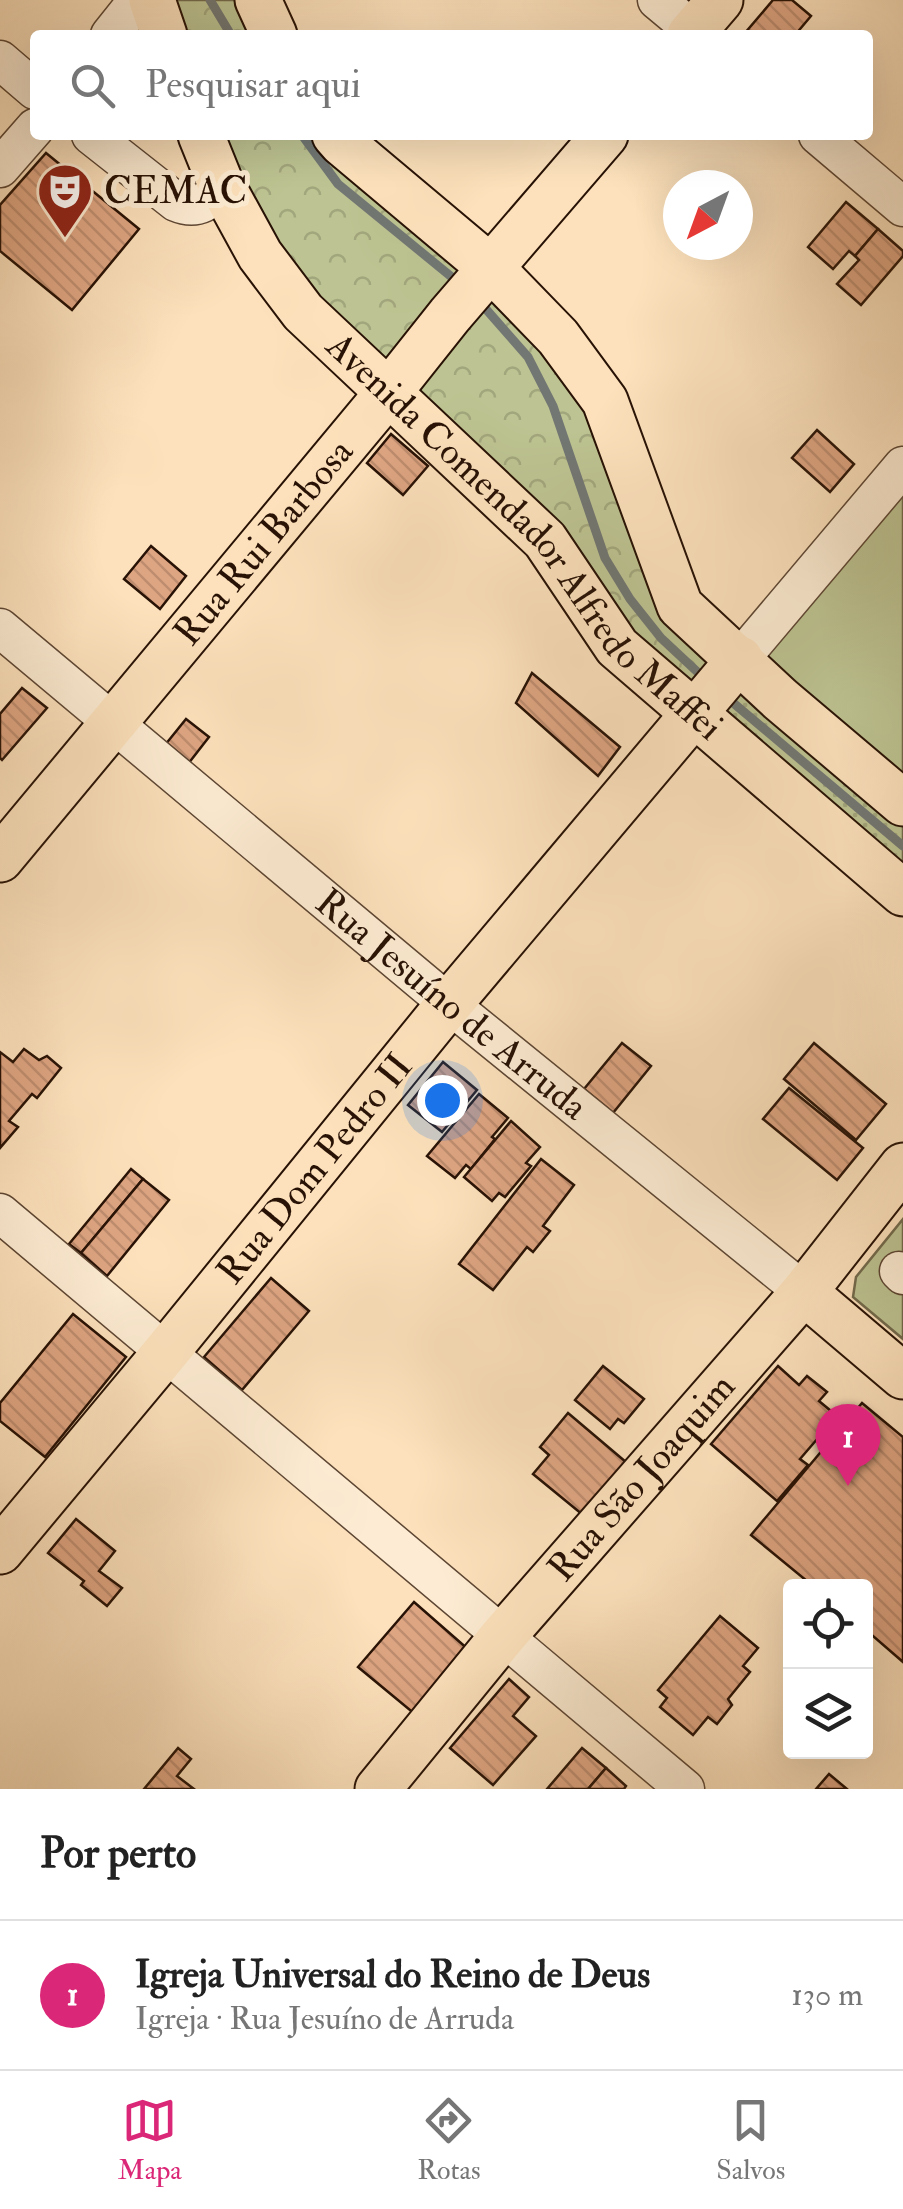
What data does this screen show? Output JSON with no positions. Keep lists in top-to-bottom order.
{
  "streets": {
    "main road": [
      "Avenida Comendador Alfredo Maffei",
      "Rua Rui Barbosa",
      "Rua Jesuíno de Arruda",
      "Rua Dom Pedro II",
      "Rua São Joaquim"
    ]
  },
  "crossings": [
    ["Avenida Comendador Alfredo Maffei", "Rua Rui Barbosa"],
    ["Avenida Comendador Alfredo Maffei", "Rua Dom Pedro II"],
    ["Rua Rui Barbosa", "Rua Jesuíno de Arruda"],
    ["Rua Jesuíno de Arruda", "Rua Dom Pedro II"],
    ["Rua Jesuíno de Arruda", "Rua São Joaquim"]
  ],
  "places": {
    "theatre": ["CEMAC"]
  },
  "north": "bottom left",
  "page": {
    "search": "Pesquisar aqui",
    "pins": "1",
    "heading": "Por perto",
    "list": [
      {
        "mark": "1",
        "name": "Igreja Universal do Reino de Deus",
        "note": "Igreja · Rua Jesuíno de Arruda",
        "value": "130 m"
      }
    ],
    "nav": ["Mapa", "Rotas", "Salvos"]
  }
}
